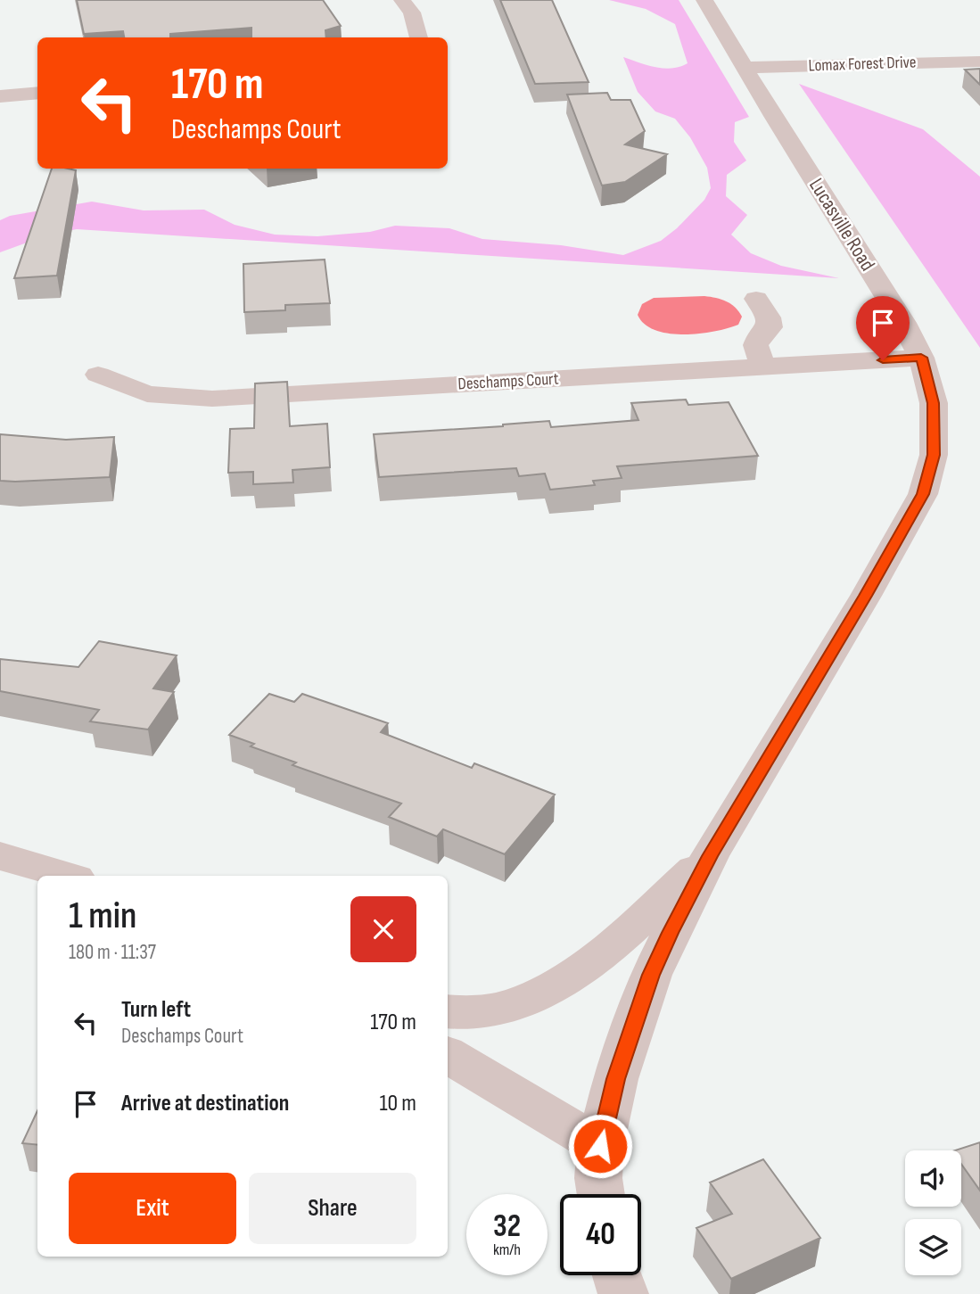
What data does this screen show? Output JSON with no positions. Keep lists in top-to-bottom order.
{
  "streets": {
    "street": ["Lomax Forest Drive", "Lucasville Road", "Deschamps Court"]
  },
  "crossings": [
    ["Lomax Forest Drive", "Lucasville Road"],
    ["Lucasville Road", "Deschamps Court"]
  ],
  "page": {
    "turn": ["170 m", "Deschamps Court"],
    "heading": ["1 min", "180 m · 11:37"],
    "list": [
      {
        "name": "Turn left",
        "note": "Deschamps Court",
        "value": "170 m"
      },
      {
        "name": "Arrive at destination",
        "value": "10 m"
      }
    ],
    "buttons": ["Exit", "Share"],
    "speed": "32 km/h",
    "limit": "40"
  }
}
